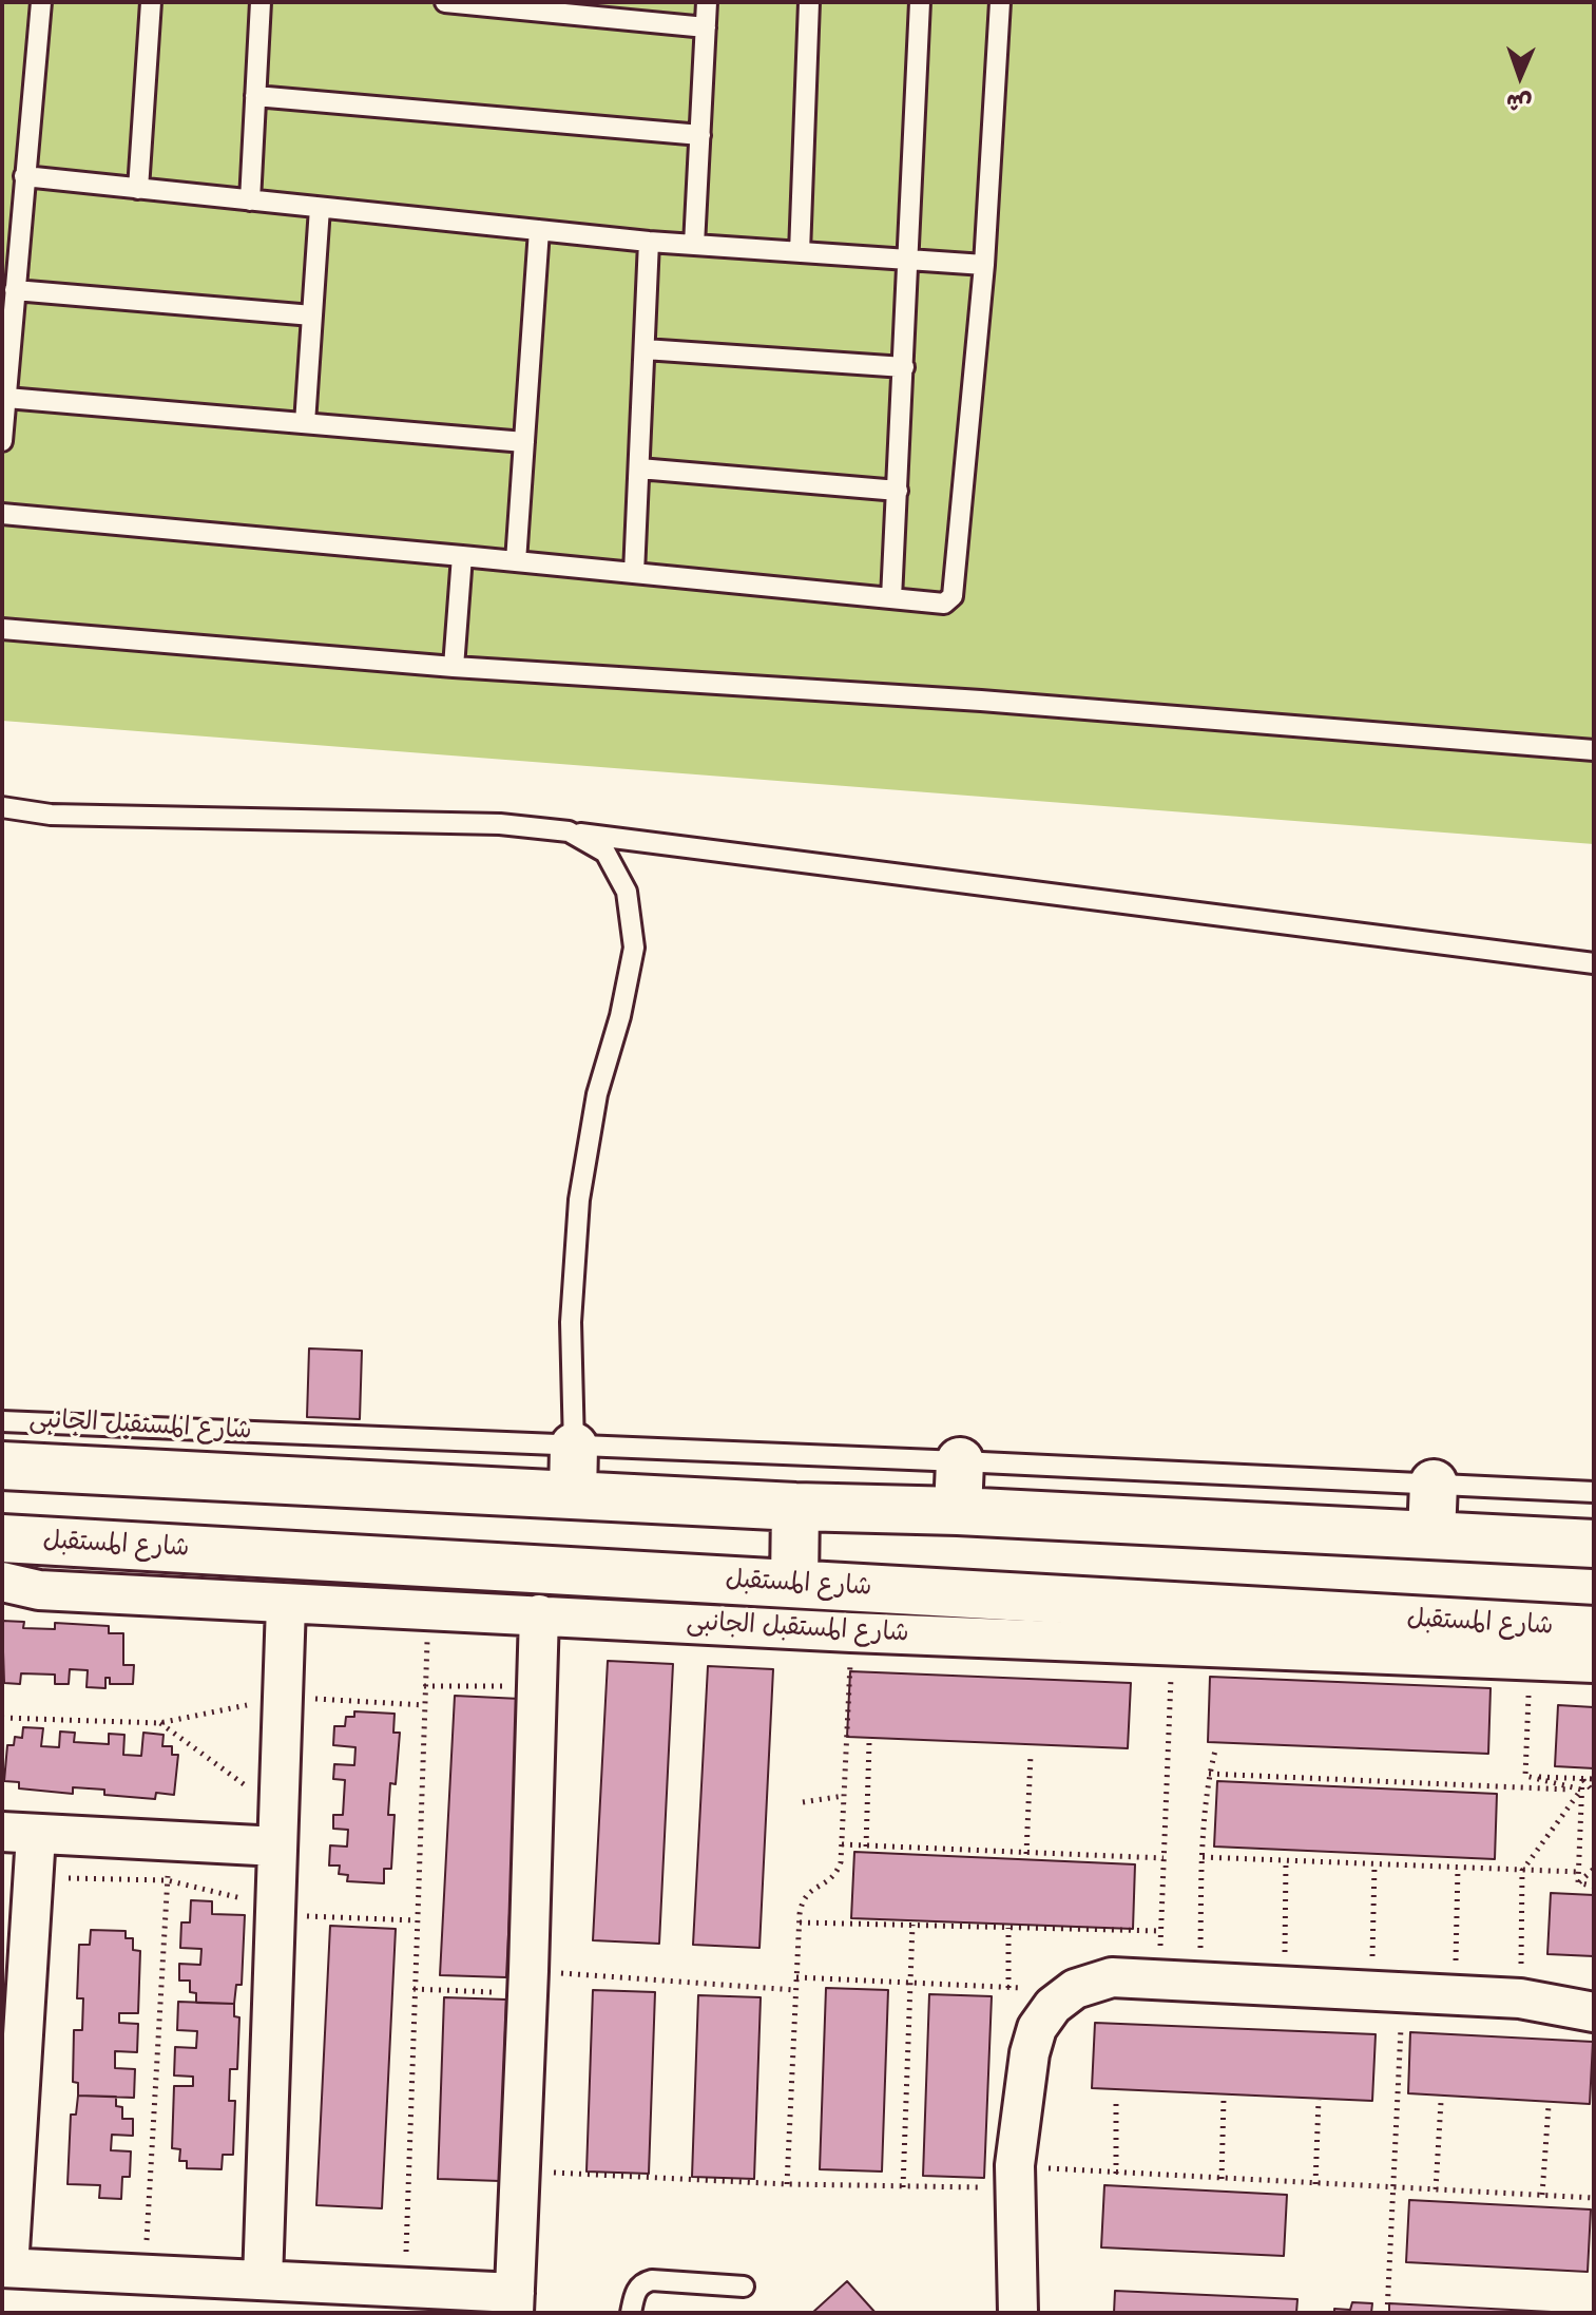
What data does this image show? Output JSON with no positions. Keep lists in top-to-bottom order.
{
  "streets": {
    "street": ["شارع المستقبل الجانبى", "شارع المستقبل"]
  },
  "north": "bottom"
}
